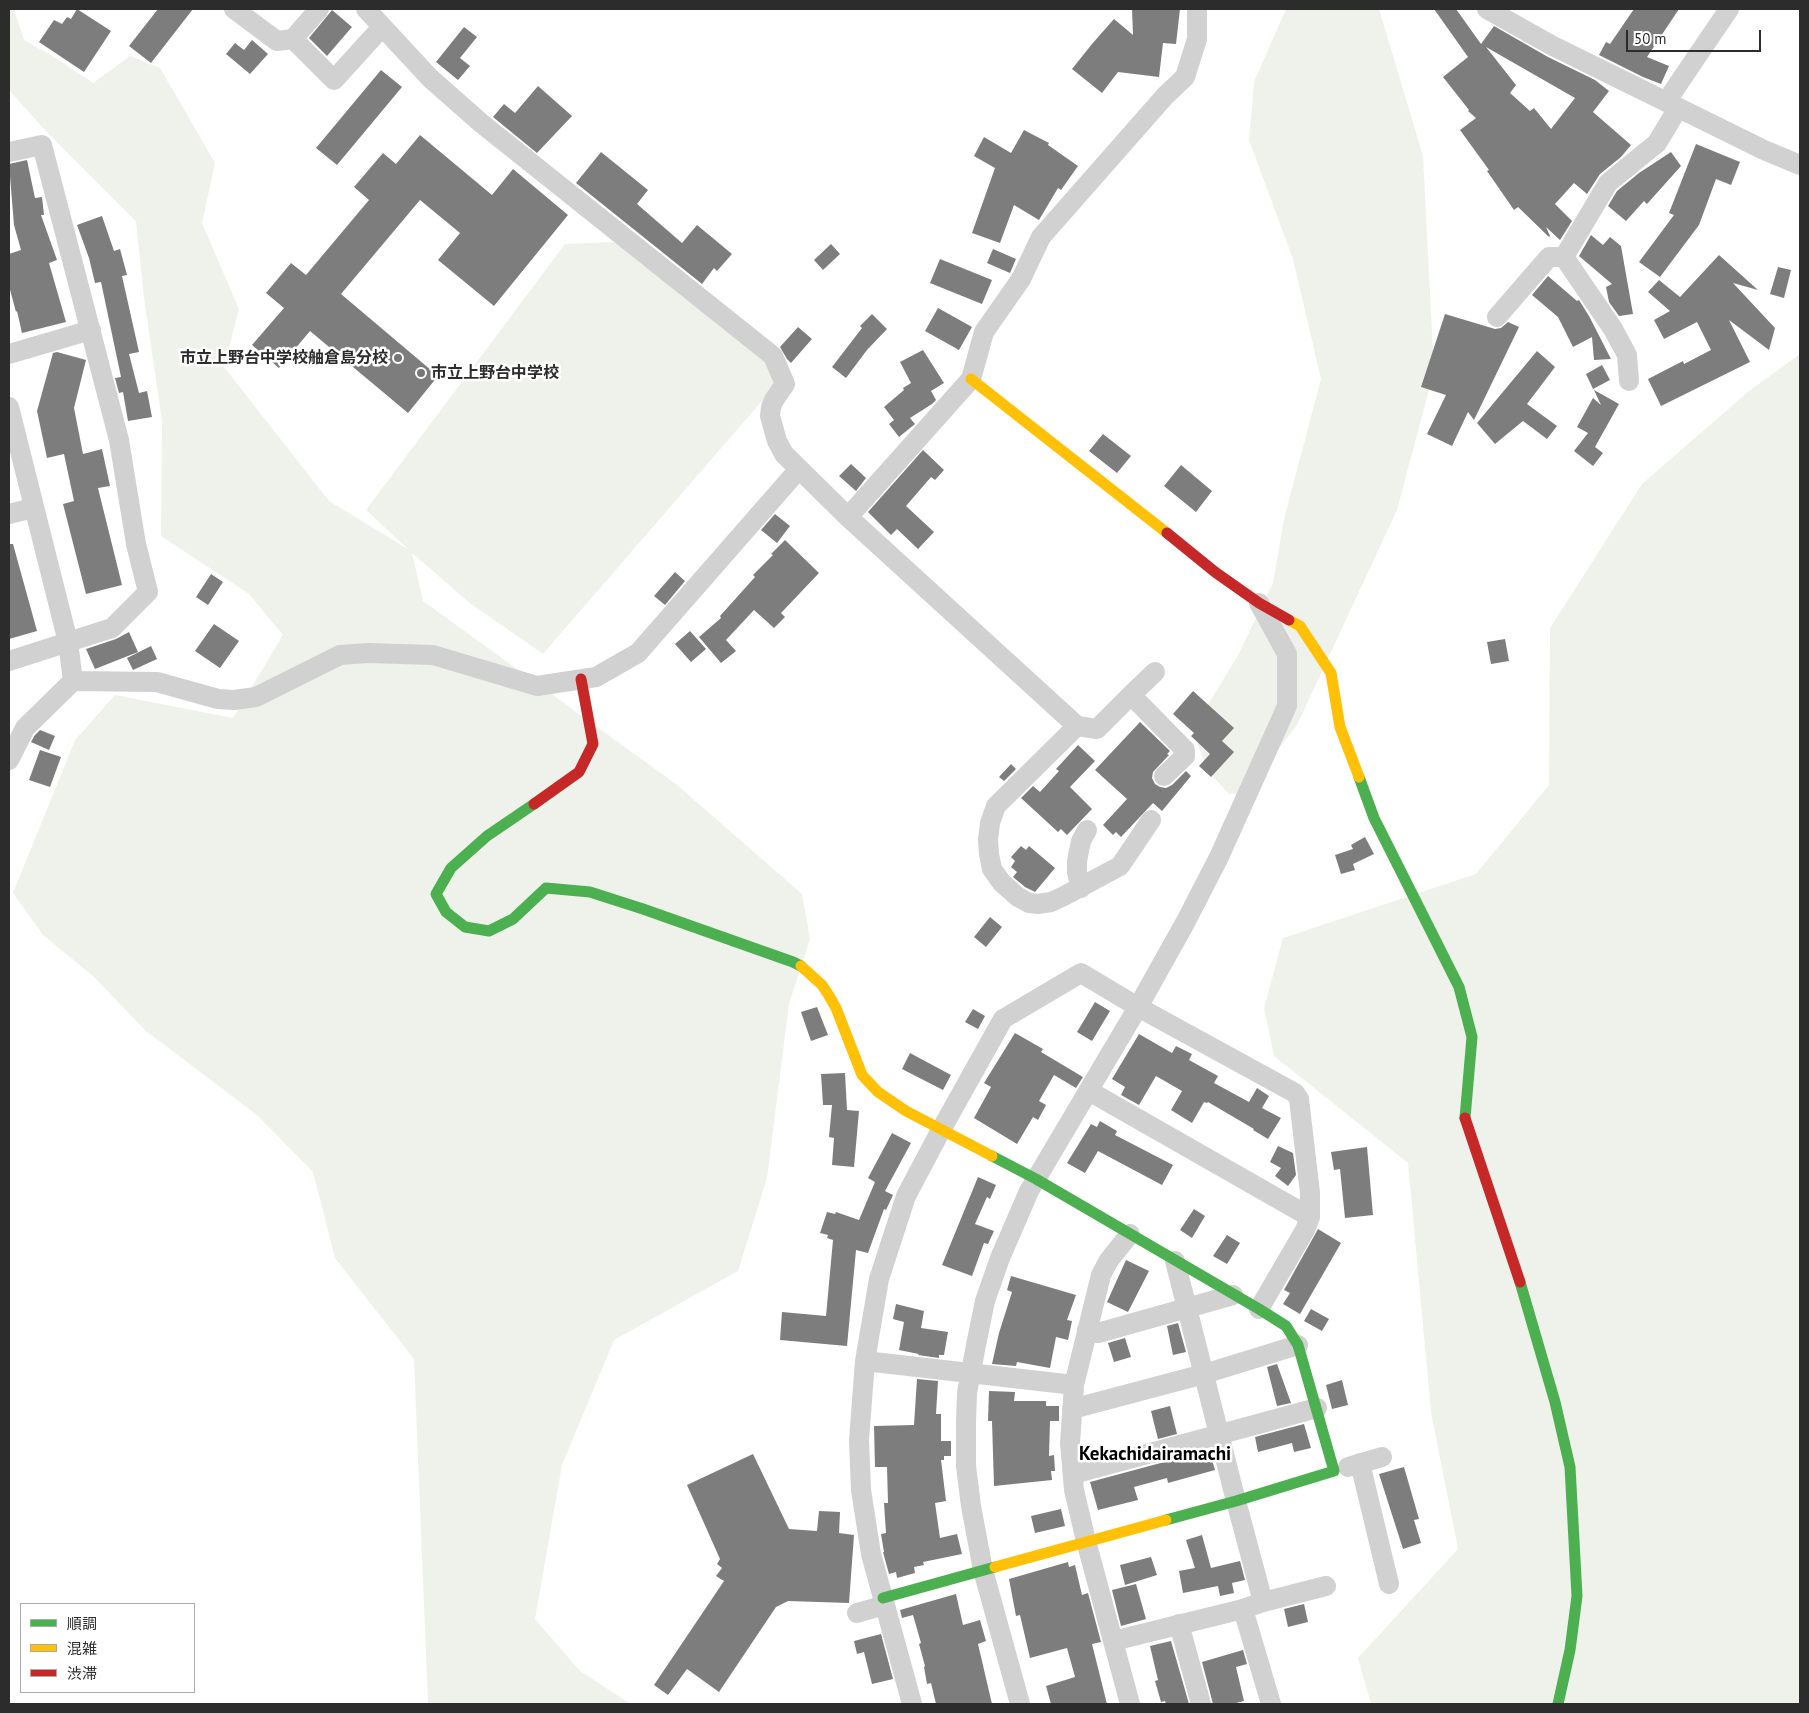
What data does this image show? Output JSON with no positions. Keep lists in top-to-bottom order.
{
  "districts": ["Kekachidairamachi"],
  "places": ["市立上野台中学校舳倉島分校", "市立上野台中学校"],
  "legend": ["順調", "混雑", "渋滞"],
  "scale_bar": "50 m"
}
